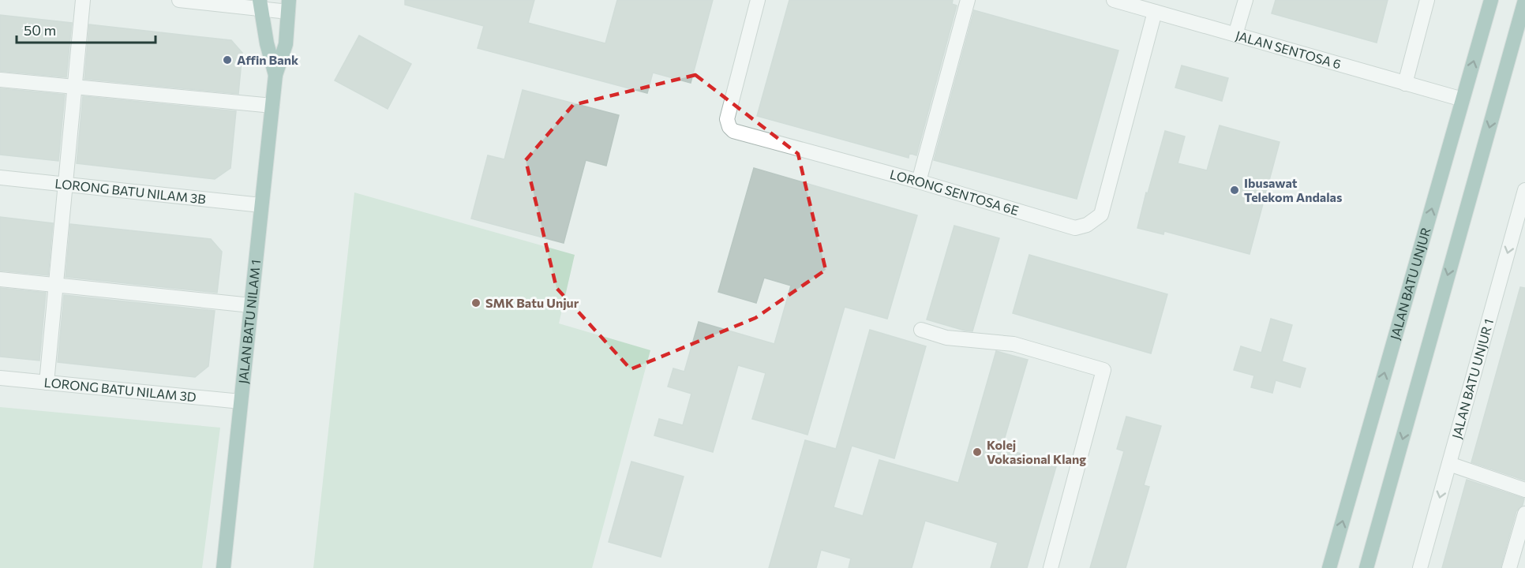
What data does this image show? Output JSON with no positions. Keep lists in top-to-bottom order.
{
  "streets": {
    "main road": ["JALAN BATU UNJUR", "JALAN BATU NILAM 1"],
    "street": [
      "JALAN SENTOSA 6",
      "LORONG BATU NILAM 3B",
      "LORONG SENTOSA 6E",
      "JALAN BATU UNJUR 1",
      "LORONG BATU NILAM 3D"
    ]
  },
  "crossings": [
    ["JALAN SENTOSA 6", "LORONG SENTOSA 6E"],
    ["JALAN SENTOSA 6", "JALAN BATU UNJUR"],
    ["LORONG BATU NILAM 3B", "JALAN BATU NILAM 1"],
    ["JALAN BATU NILAM 1", "LORONG BATU NILAM 3D"]
  ],
  "one_way": ["JALAN BATU UNJUR 1"],
  "places": [
    "Affin Bank",
    "Ibusawat Telekom Andalas",
    "SMK Batu Unjur",
    "Kolej Vokasional Klang"
  ],
  "scale_bar": "50 m"
}
